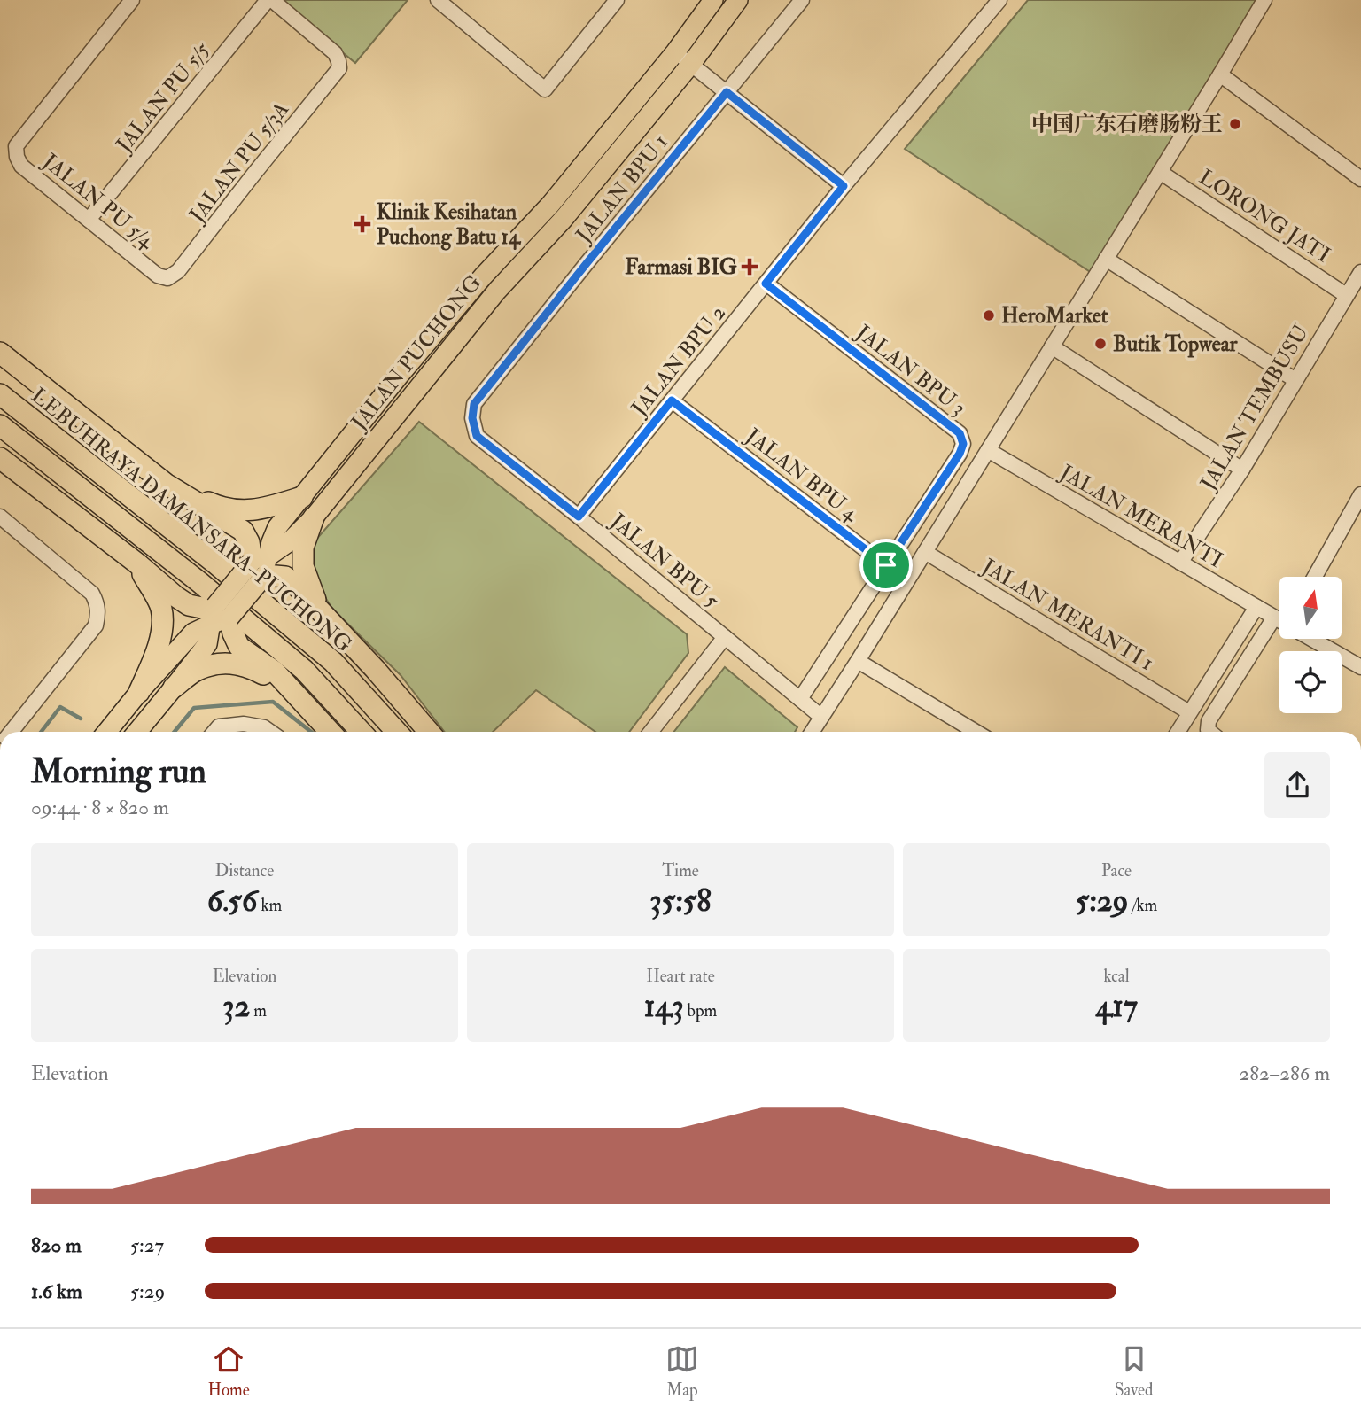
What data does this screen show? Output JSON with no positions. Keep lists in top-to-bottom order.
{
  "streets": {
    "highway": ["LEBUHRAYA DAMANSARA–PUCHONG"],
    "main road": ["JALAN PUCHONG"],
    "street": [
      "JALAN PU 5/5",
      "JALAN PU 5/3A",
      "JALAN BPU 1",
      "JALAN PU 5/4",
      "LORONG JATI",
      "JALAN BPU 2",
      "JALAN BPU 3",
      "JALAN TEMBUSU",
      "JALAN BPU 4",
      "JALAN MERANTI",
      "JALAN BPU 5",
      "JALAN MERANTI 1"
    ]
  },
  "crossings": [
    ["JALAN PU 5/5", "JALAN PU 5/3A"],
    ["JALAN PU 5/5", "JALAN PU 5/4"],
    ["JALAN PU 5/3A", "JALAN PU 5/4"],
    ["JALAN BPU 1", "JALAN BPU 5"],
    ["LORONG JATI", "JALAN TEMBUSU"],
    ["JALAN BPU 2", "JALAN BPU 3"],
    ["JALAN BPU 2", "JALAN BPU 4"],
    ["JALAN BPU 2", "JALAN BPU 5"],
    ["JALAN BPU 3", "JALAN BPU 4"],
    ["JALAN BPU 3", "JALAN BPU 5"],
    ["JALAN TEMBUSU", "JALAN MERANTI"]
  ],
  "places": {
    "other": ["中国广东石磨肠粉王", "HeroMarket", "Butik Topwear"],
    "health": ["Klinik Kesihatan Puchong Batu 14", "Farmasi BIG"]
  },
  "north": "top",
  "page": {
    "heading": ["Morning run", "09:44 · 8 × 820 m"],
    "stats": [
      ["Distance", "6.56 km"],
      ["Time", "35:58"],
      ["Pace", "5:29 /km"],
      ["Elevation", "32 m"],
      ["Heart rate", "143 bpm"],
      ["kcal", "417"]
    ],
    "chart": ["Elevation", "282–286 m"],
    "list": [
      {
        "name": "820 m",
        "note": "5:27"
      },
      {
        "name": "1.6 km",
        "note": "5:29"
      }
    ],
    "tabs": ["Home", "Map", "Saved"]
  }
}
